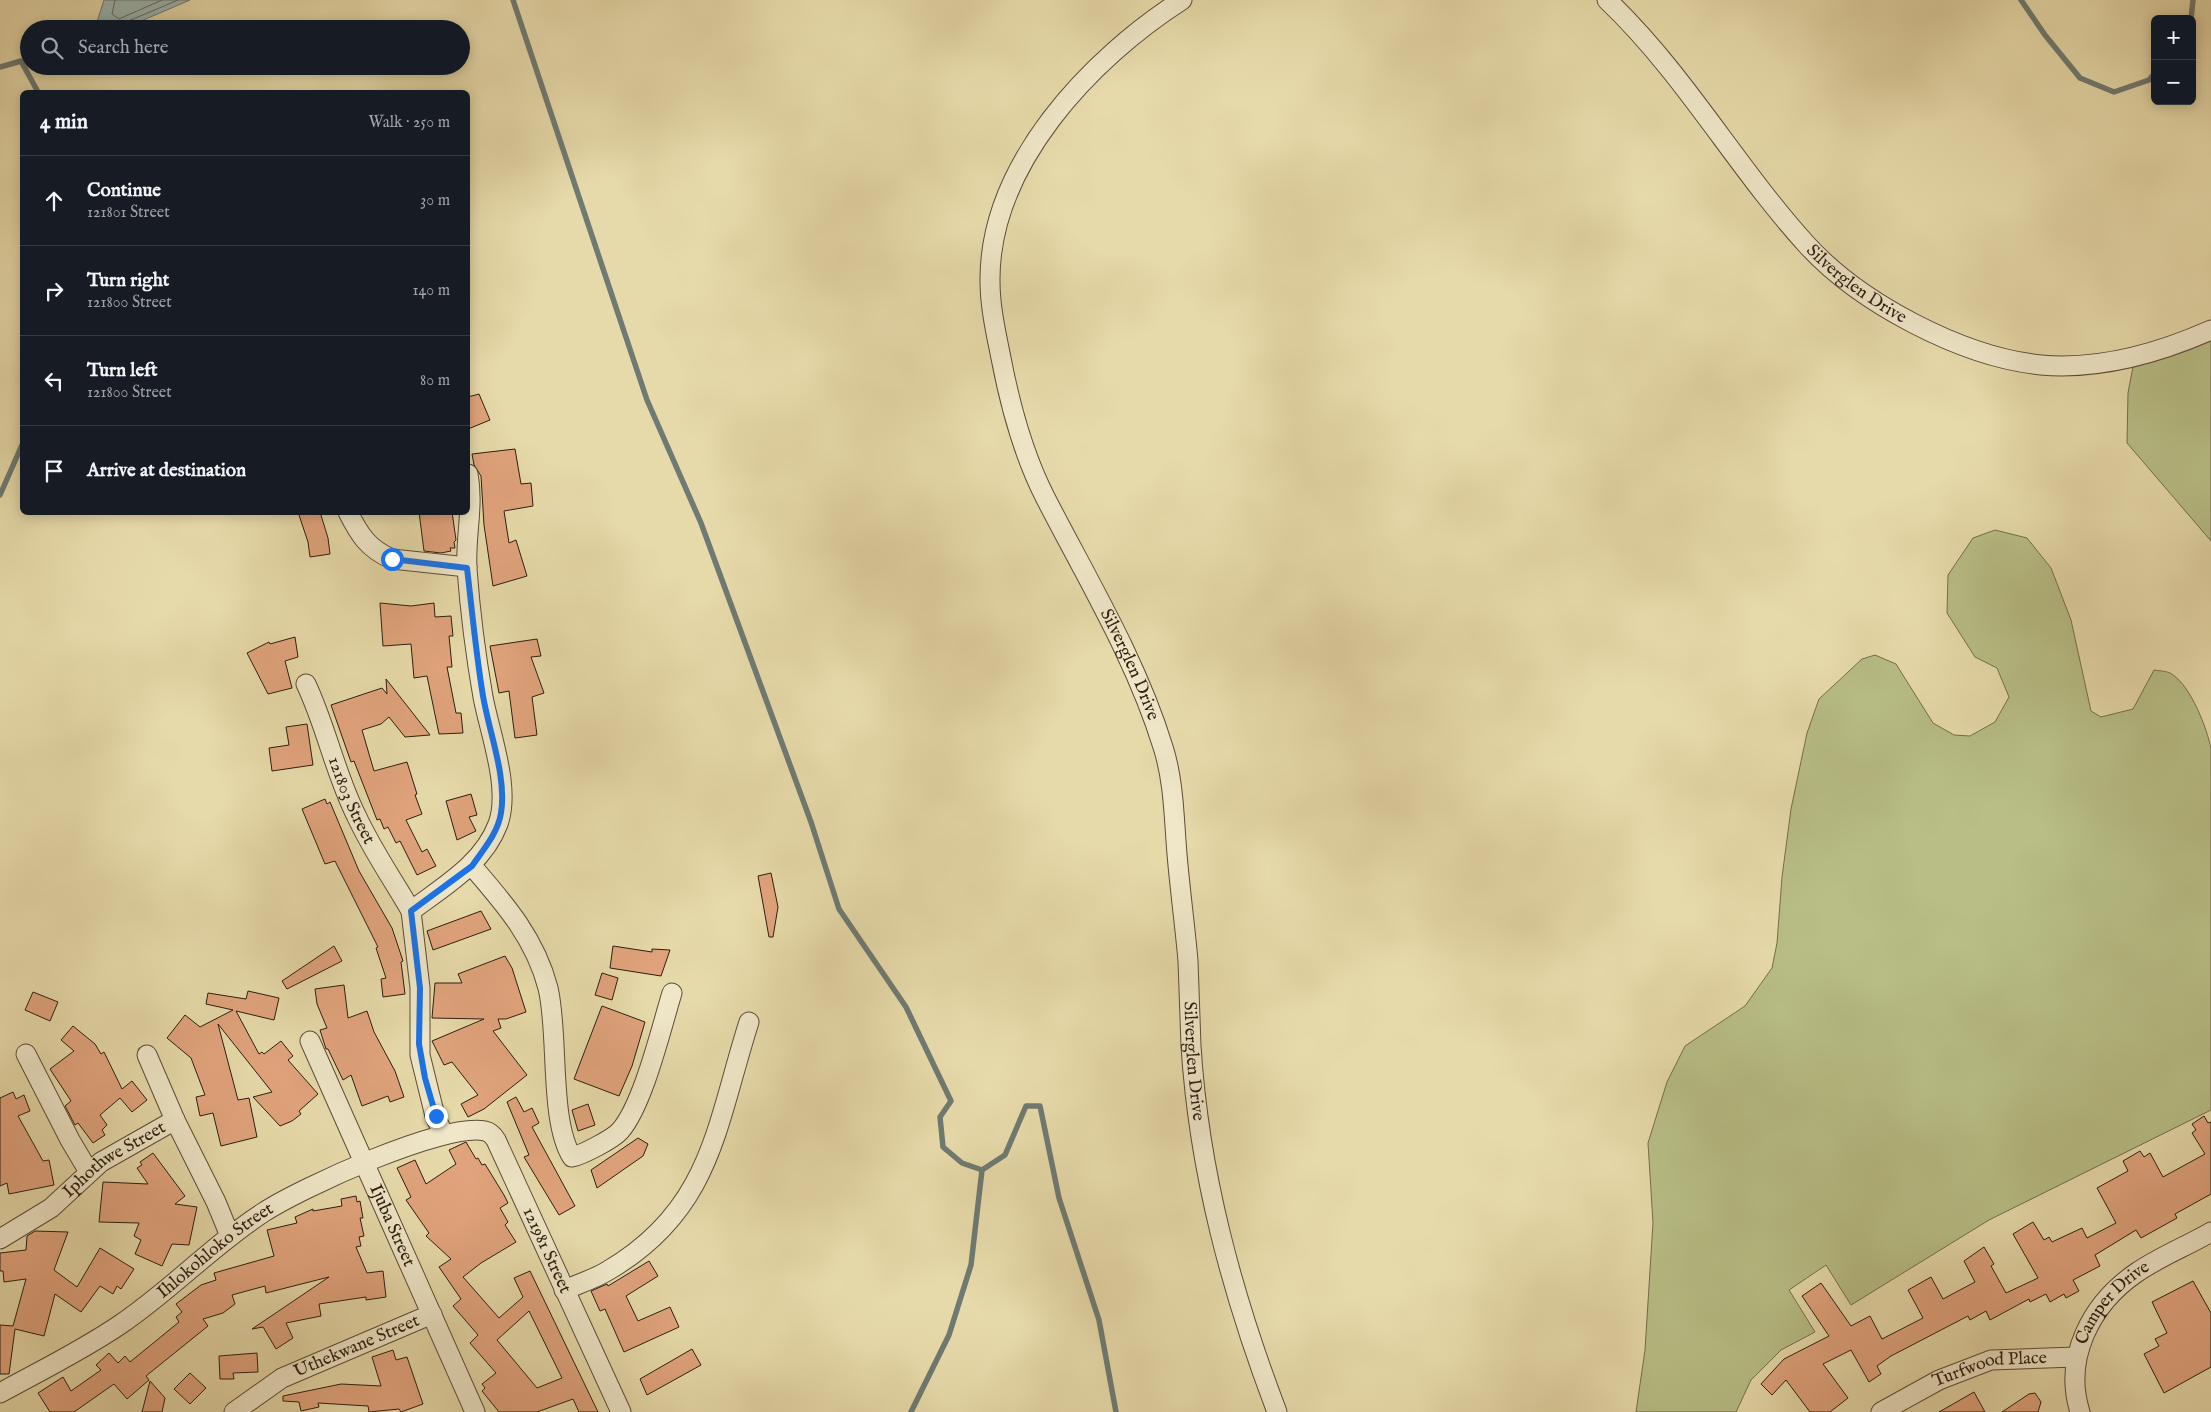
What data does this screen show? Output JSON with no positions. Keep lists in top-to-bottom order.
{
  "streets": {
    "street": [
      "Silverglen Drive",
      "121803 Street",
      "Iphothwe Street",
      "Ijuba Street",
      "121981 Street",
      "Ihlokohloko Street",
      "Camper Drive",
      "Uthekwane Street",
      "Turfwood Place"
    ]
  },
  "crossings": [
    ["Iphothwe Street", "Ihlokohloko Street"],
    ["Ijuba Street", "Ihlokohloko Street"],
    ["Ijuba Street", "Uthekwane Street"],
    ["121981 Street", "Ihlokohloko Street"],
    ["Camper Drive", "Turfwood Place"]
  ],
  "page": {
    "map_buttons": ["+", "−"],
    "search": "Search here",
    "heading": ["4 min", "Walk · 250 m"],
    "list": [
      ["Continue", "121801 Street", "30 m"],
      ["Turn right", "121800 Street", "140 m"],
      ["Turn left", "121800 Street", "80 m"],
      "Arrive at destination"
    ]
  }
}
